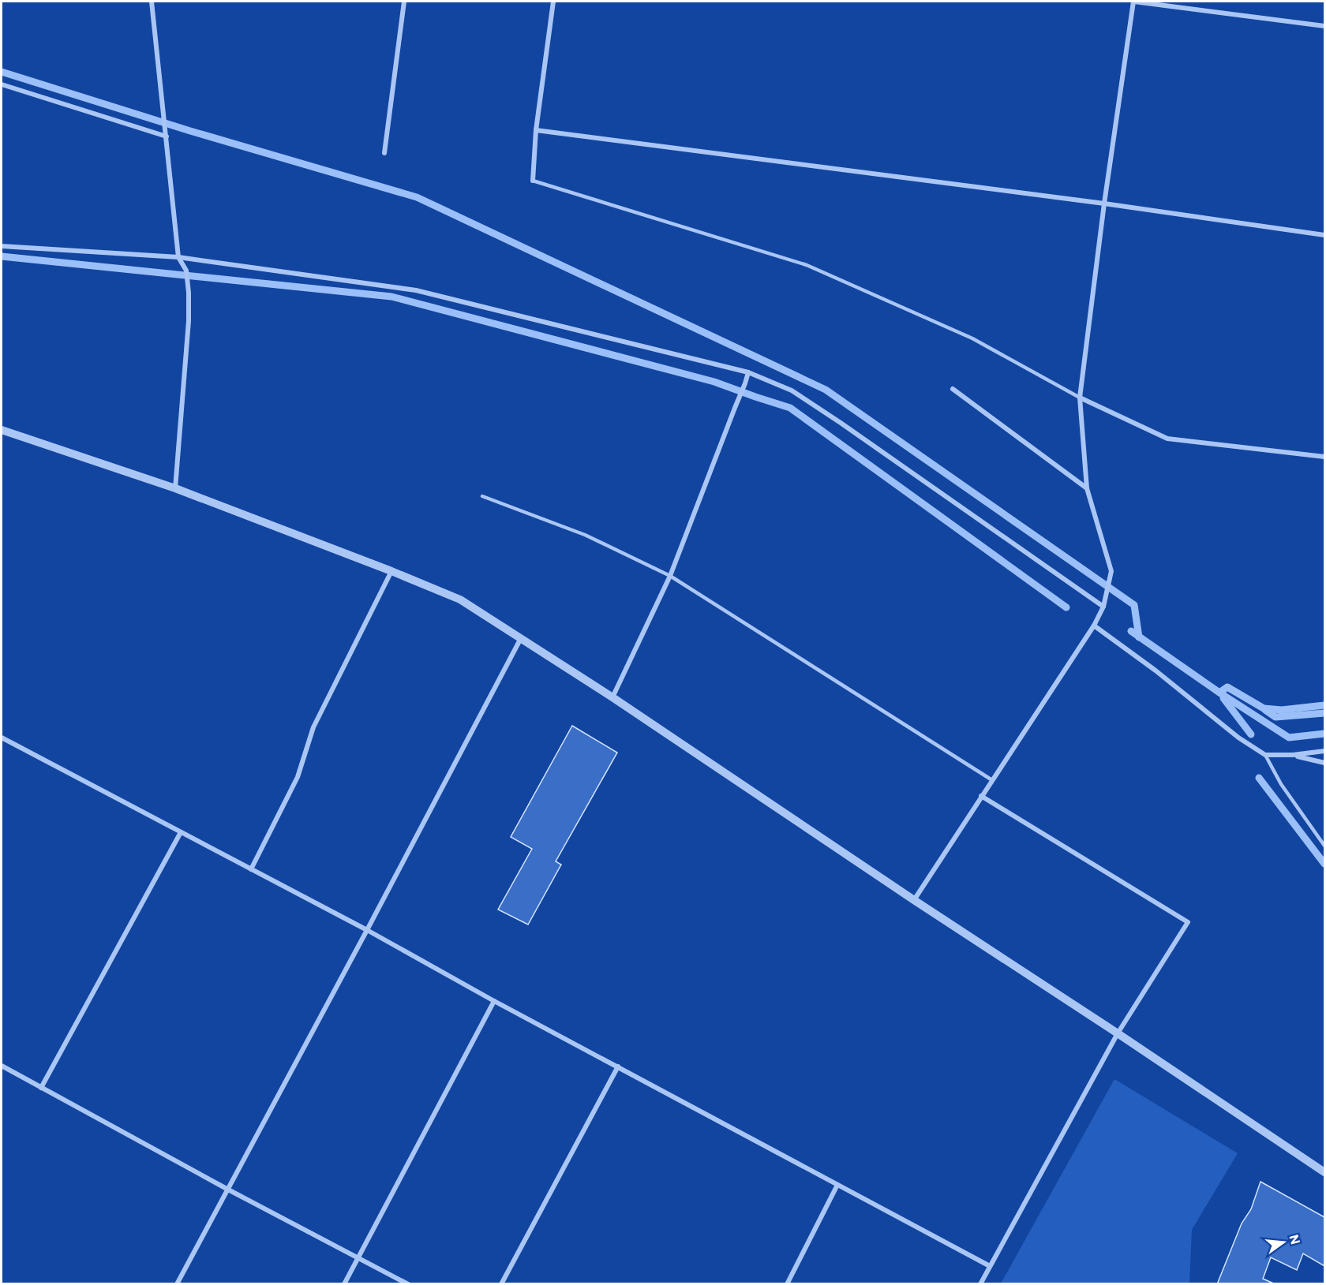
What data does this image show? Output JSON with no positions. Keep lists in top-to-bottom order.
{
  "north": "right"
}
